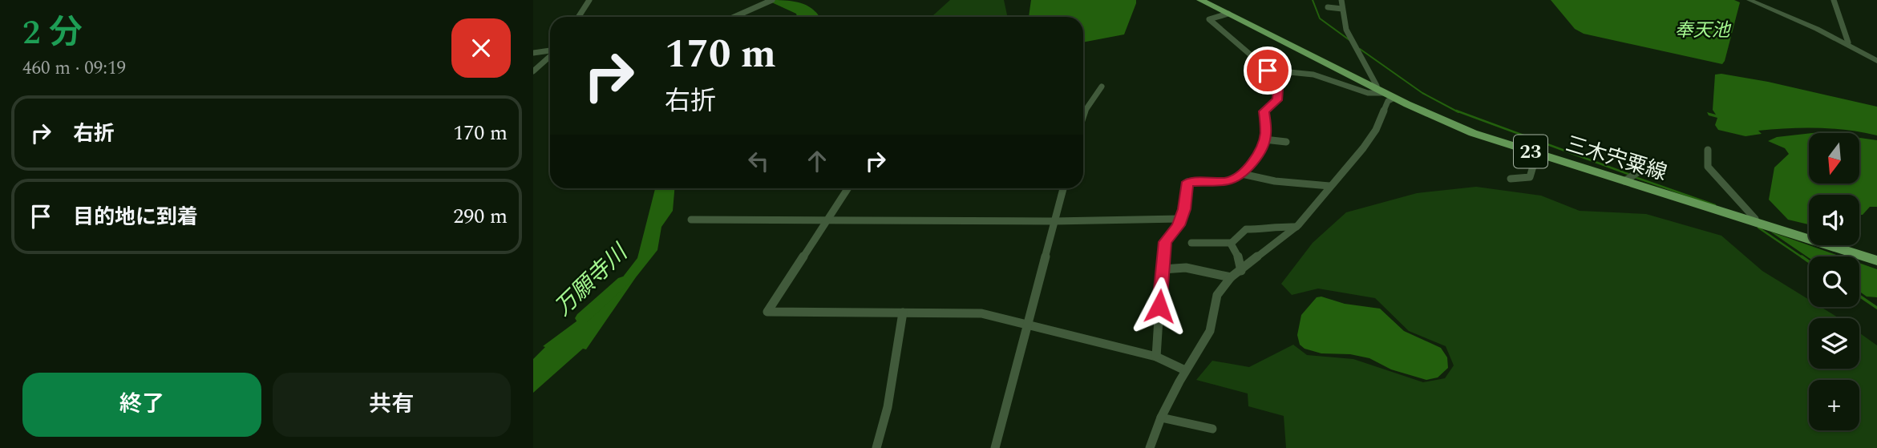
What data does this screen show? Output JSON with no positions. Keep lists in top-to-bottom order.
{
  "streets": {
    "main road": ["23", "三木宍粟線"]
  },
  "water": ["奉天池", "万願寺川"],
  "north": "bottom",
  "page": {
    "heading": ["2 分", "460 m · 09:19"],
    "turn": ["170 m", "右折"],
    "list": [
      {
        "name": "右折",
        "value": "170 m"
      },
      {
        "name": "目的地に到着",
        "value": "290 m"
      }
    ],
    "map_buttons": "+",
    "buttons": ["終了", "共有"]
  }
}
